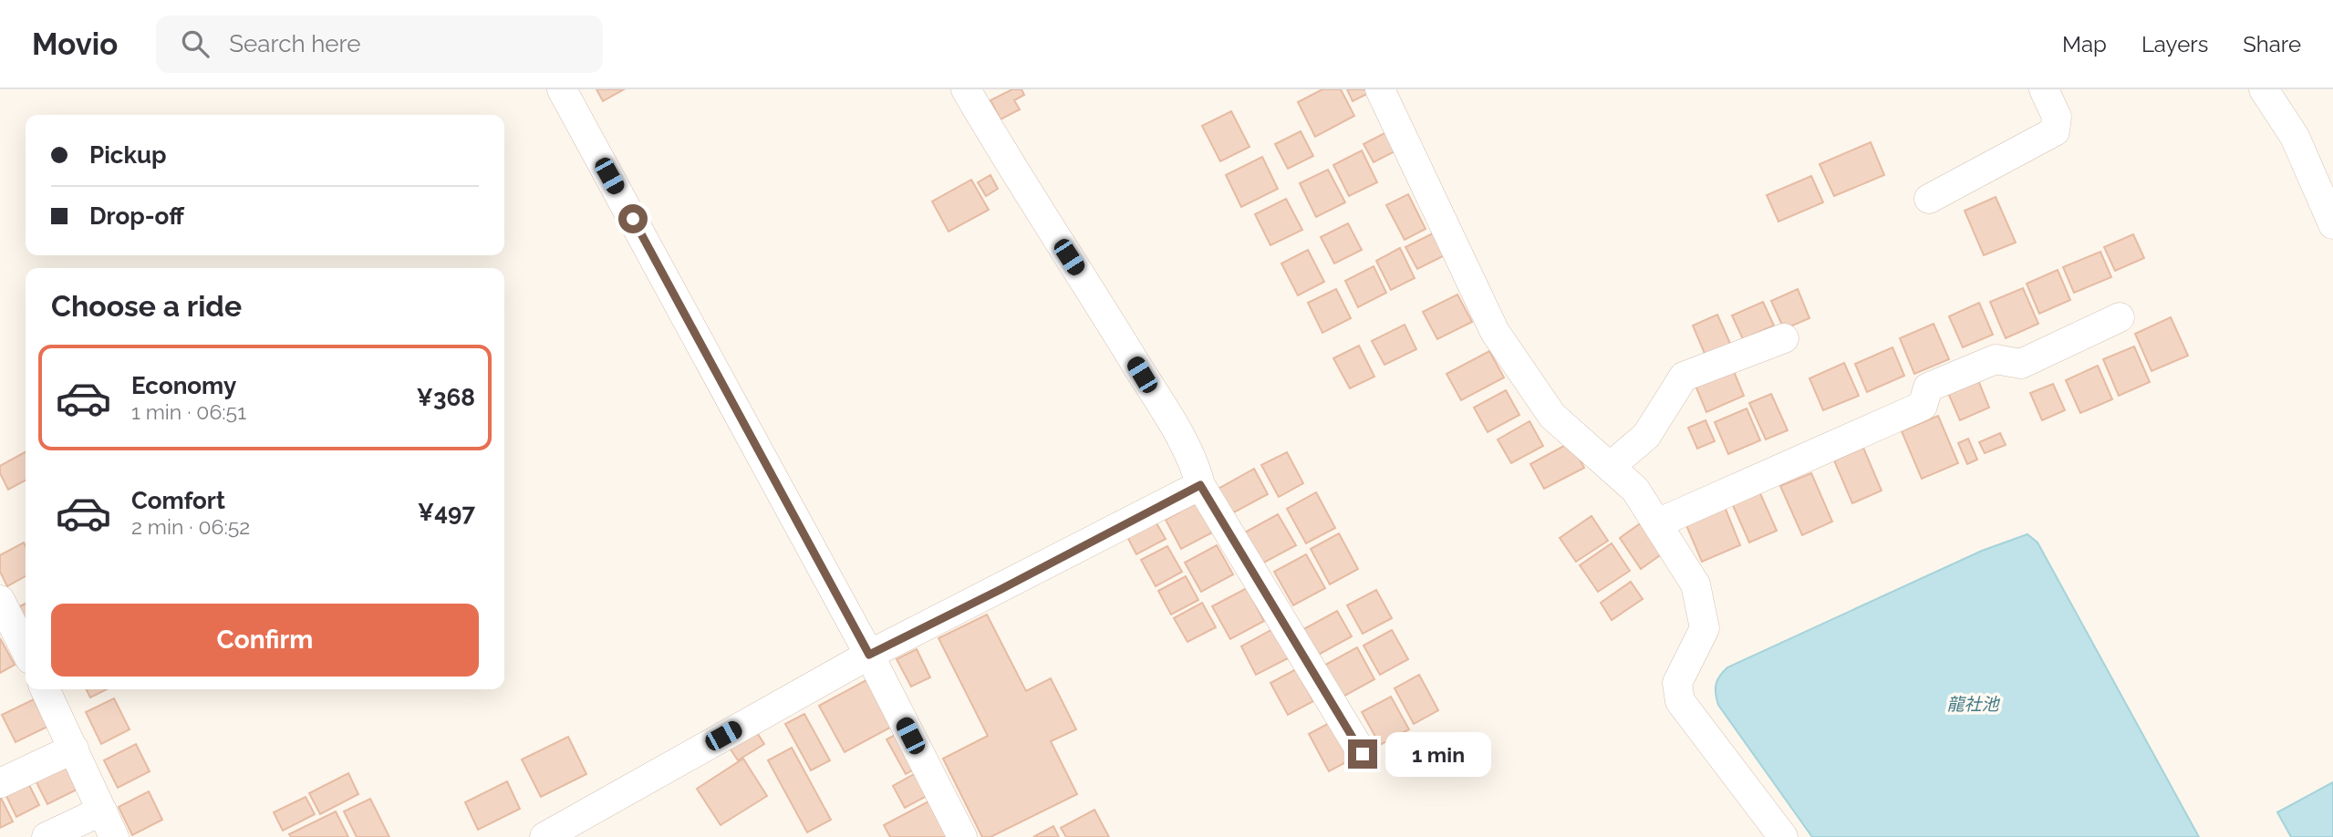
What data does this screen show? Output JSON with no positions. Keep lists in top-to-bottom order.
{
  "water": ["龍社池"],
  "page": {
    "header": "Movio",
    "search": "Search here",
    "nav": ["Map", "Layers", "Share"],
    "banner": ["Pickup", "Drop-off"],
    "heading": "Choose a ride",
    "list": [
      {
        "name": "Economy",
        "note": "1 min · 06:51",
        "value": "¥368"
      },
      {
        "name": "Comfort",
        "note": "2 min · 06:52",
        "value": "¥497"
      }
    ],
    "buttons": "Confirm",
    "bubble": "1 min"
  }
}
